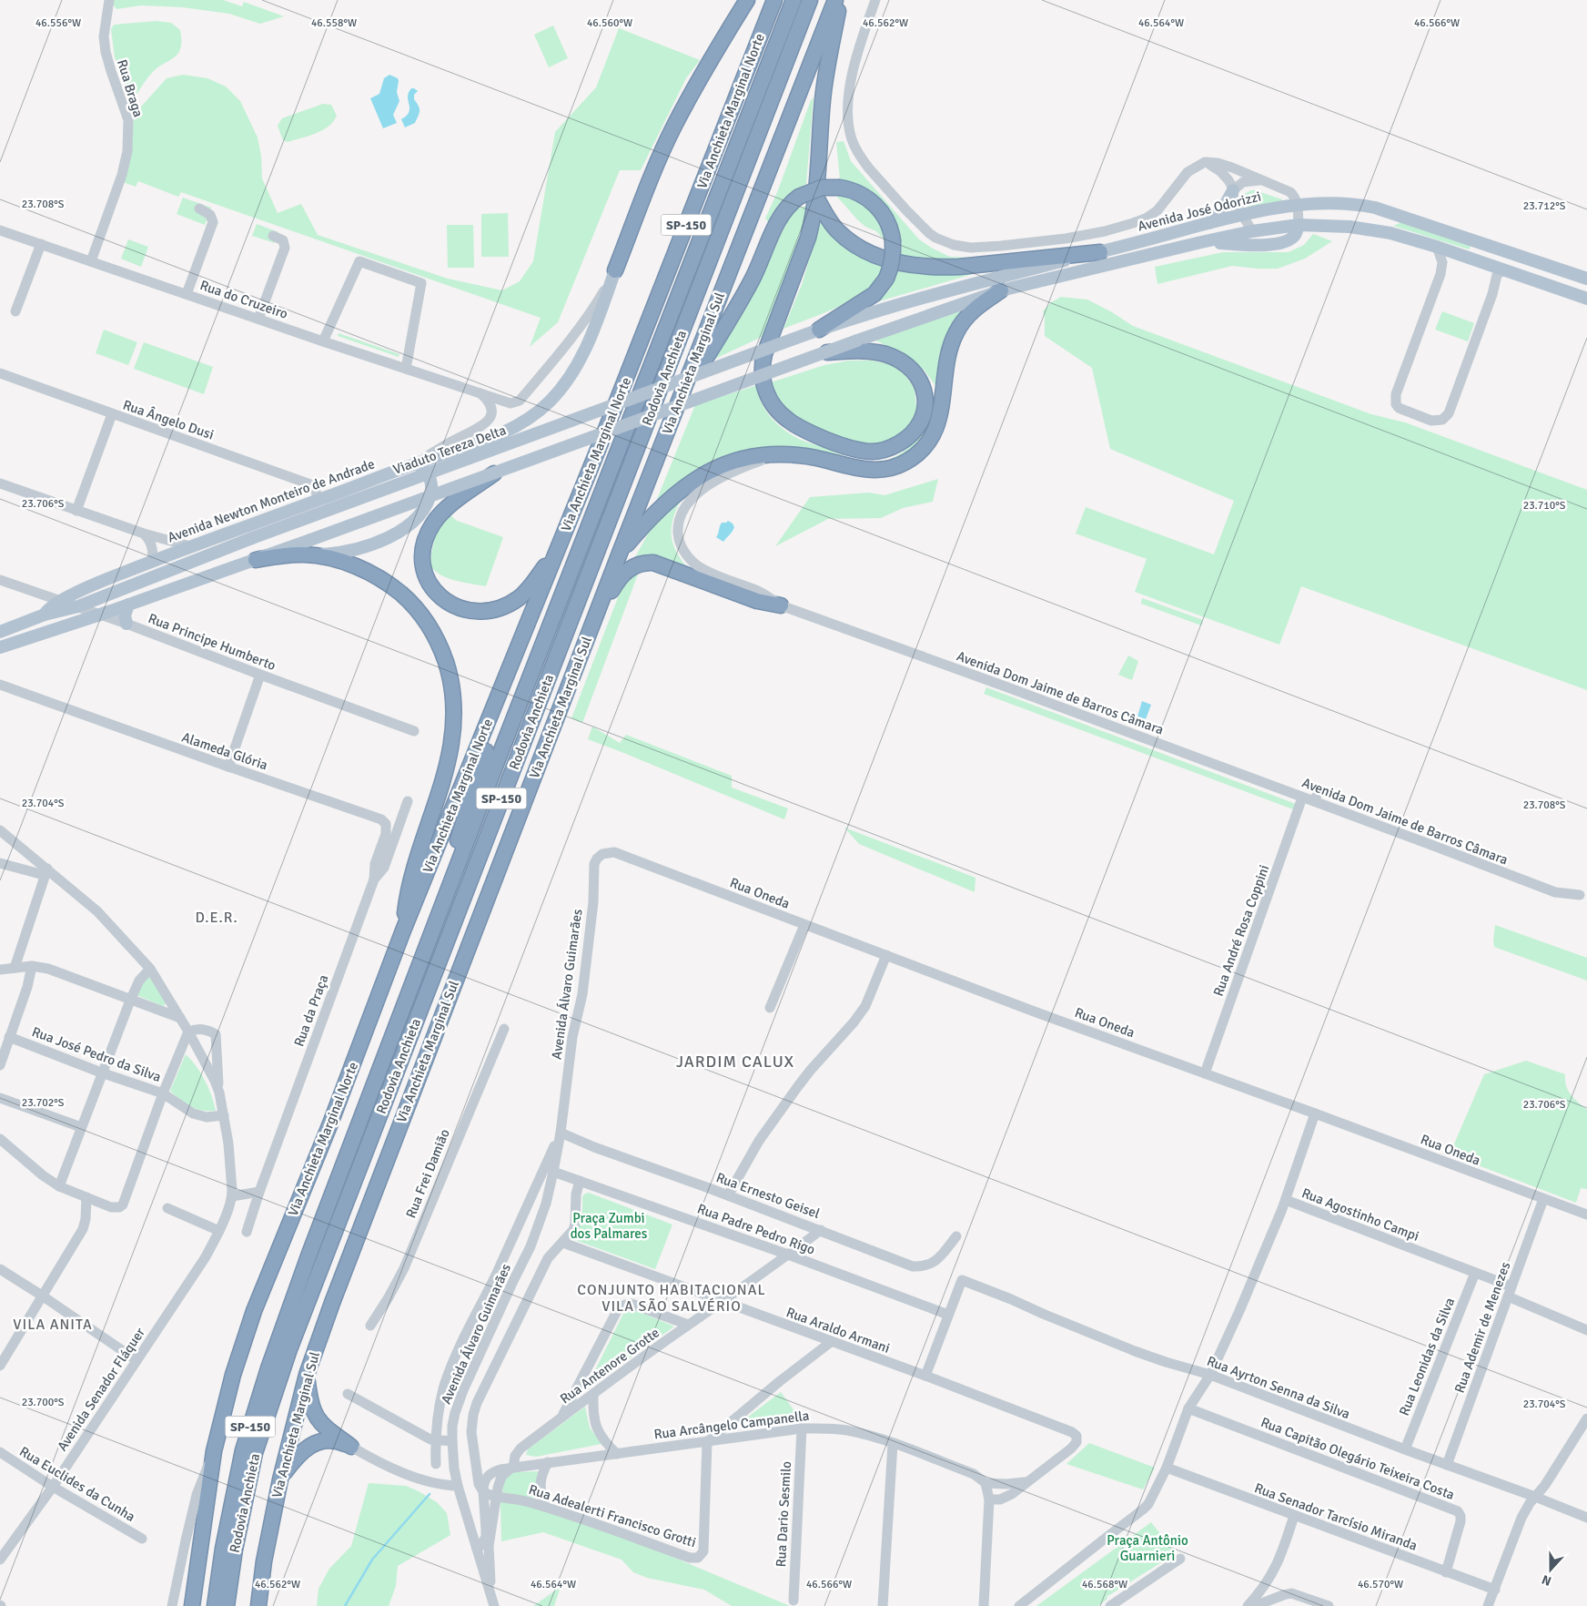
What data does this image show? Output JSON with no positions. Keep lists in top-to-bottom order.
{
  "streets": {
    "highway": [
      "Via Anchieta Marginal Norte",
      "SP-150",
      "Via Anchieta Marginal Sul",
      "Rodovia Anchieta"
    ],
    "main road": ["Avenida José Odorizzi", "Viaduto Tereza Delta", "Avenida Newton Monteiro de Andrade"],
    "street": [
      "Rua Braga",
      "Rua do Cruzeiro",
      "Rua Ângelo Dusi",
      "Rua Principe Humberto",
      "Avenida Dom Jaime de Barros Câmara",
      "Alameda Glória",
      "Rua Oneda",
      "Rua André Rosa Coppini",
      "Avenida Álvaro Guimarães",
      "Rua da Praça",
      "Rua José Pedro da Silva",
      "Rua Frei Damião",
      "Rua Ernesto Geisel",
      "Rua Agostinho Campi",
      "Rua Padre Pedro Rigo",
      "Rua Ademir de Menezes",
      "Rua Araldo Armani",
      "Rua Leonidas da Silva",
      "Rua Antenore Grotte",
      "Rua Ayrton Senna da Silva",
      "Avenida Senador Fláquer",
      "Rua Arcângelo Campanella",
      "Rua Capitão Olegário Teixeira Costa",
      "Rua Euclides da Cunha",
      "Rua Dario Sesmilo",
      "Rua Adealerti Francisco Grotti",
      "Rua Senador Tarcísio Miranda"
    ]
  },
  "crossings": [
    ["Rua Braga", "Rua do Cruzeiro"],
    ["Avenida José Odorizzi", "Viaduto Tereza Delta"],
    ["Rua do Cruzeiro", "Avenida Newton Monteiro de Andrade"],
    ["Rua Ângelo Dusi", "Avenida Newton Monteiro de Andrade"],
    ["Viaduto Tereza Delta", "Avenida Newton Monteiro de Andrade"],
    ["Avenida Newton Monteiro de Andrade", "Rua Principe Humberto"],
    ["Avenida Dom Jaime de Barros Câmara", "Rua André Rosa Coppini"],
    ["Alameda Glória", "Rua da Praça"],
    ["Rua Oneda", "Rua André Rosa Coppini"],
    ["Rua Oneda", "Avenida Álvaro Guimarães"],
    ["Rua Oneda", "Rua Agostinho Campi"],
    ["Rua Oneda", "Rua Ademir de Menezes"],
    ["Avenida Álvaro Guimarães", "Rua Ernesto Geisel"],
    ["Avenida Álvaro Guimarães", "Rua Padre Pedro Rigo"],
    ["Rua Ernesto Geisel", "Rua Antenore Grotte"],
    ["Rua Agostinho Campi", "Rua Ademir de Menezes"],
    ["Rua Agostinho Campi", "Rua Leonidas da Silva"],
    ["Rua Padre Pedro Rigo", "Rua Antenore Grotte"],
    ["Rua Padre Pedro Rigo", "Rua Ayrton Senna da Silva"],
    ["Rua Ademir de Menezes", "Rua Ayrton Senna da Silva"],
    ["Rua Araldo Armani", "Rua Antenore Grotte"],
    ["Rua Leonidas da Silva", "Rua Ayrton Senna da Silva"],
    ["Rua Antenore Grotte", "Rua Arcângelo Campanella"],
    ["Avenida Senador Fláquer", "Rua Euclides da Cunha"],
    ["Rua Arcângelo Campanella", "Rua Dario Sesmilo"],
    ["Rua Arcângelo Campanella", "Rua Adealerti Francisco Grotti"],
    ["Rua Capitão Olegário Teixeira Costa", "Rua Senador Tarcísio Miranda"]
  ],
  "districts": [
    "D.E.R.",
    "JARDIM CALUX",
    "CONJUNTO HABITACIONAL VILA SÃO SALVÉRIO",
    "VILA ANITA"
  ],
  "parks": ["Praça Zumbi dos Palmares", "Praça Antônio Guarnieri"],
  "north": "bottom",
  "coordinates": [
    "46.562°W",
    "46.566°W",
    "46.556°W",
    "46.558°W",
    "46.560°W",
    "46.564°W",
    "23.708°S",
    "23.712°S",
    "23.706°S",
    "23.710°S",
    "23.704°S",
    "23.702°S",
    "23.700°S",
    "46.568°W",
    "46.570°W"
  ]
}
